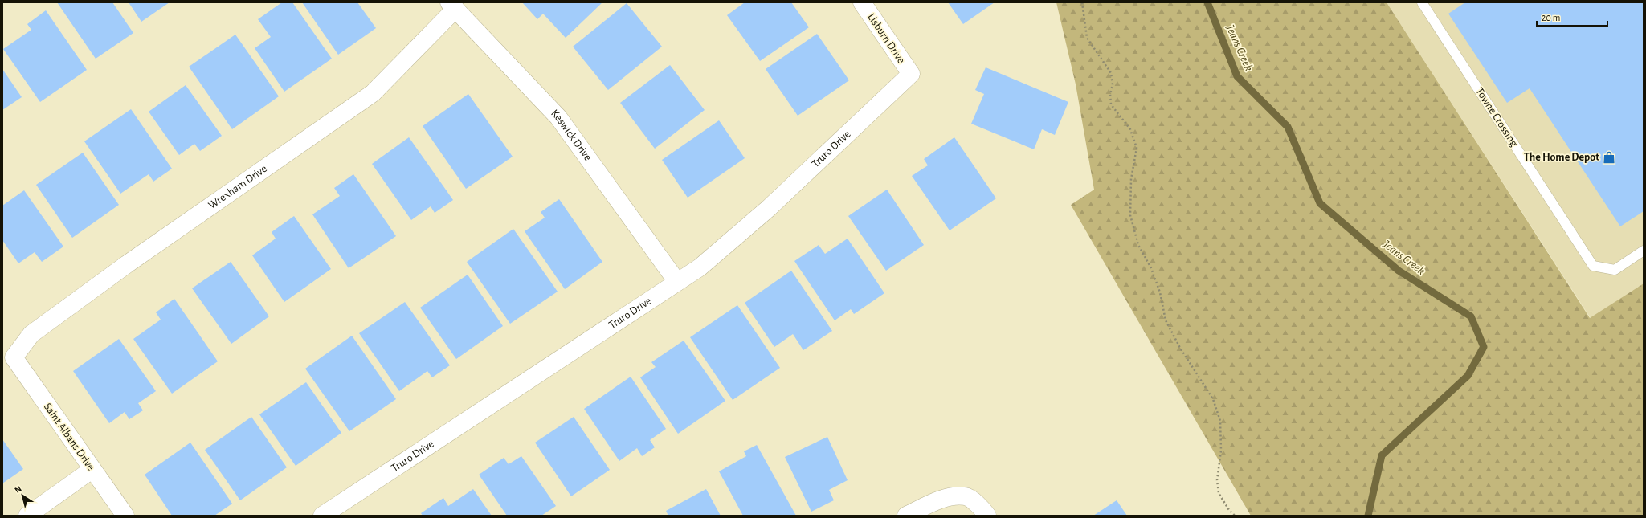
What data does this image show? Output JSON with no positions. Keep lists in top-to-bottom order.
{
  "streets": {
    "street": [
      "Lisburn Drive",
      "Keswick Drive",
      "Truro Drive",
      "Wrexham Drive",
      "Saint Albans Drive"
    ],
    "lane": ["Towne Crossing"]
  },
  "crossings": [
    ["Lisburn Drive", "Truro Drive"],
    ["Keswick Drive", "Truro Drive"],
    ["Keswick Drive", "Wrexham Drive"],
    ["Wrexham Drive", "Saint Albans Drive"]
  ],
  "water": ["Jeans Creek"],
  "places": {
    "shop": ["The Home Depot"]
  },
  "scale_bar": "20 m",
  "north": "top left"
}
